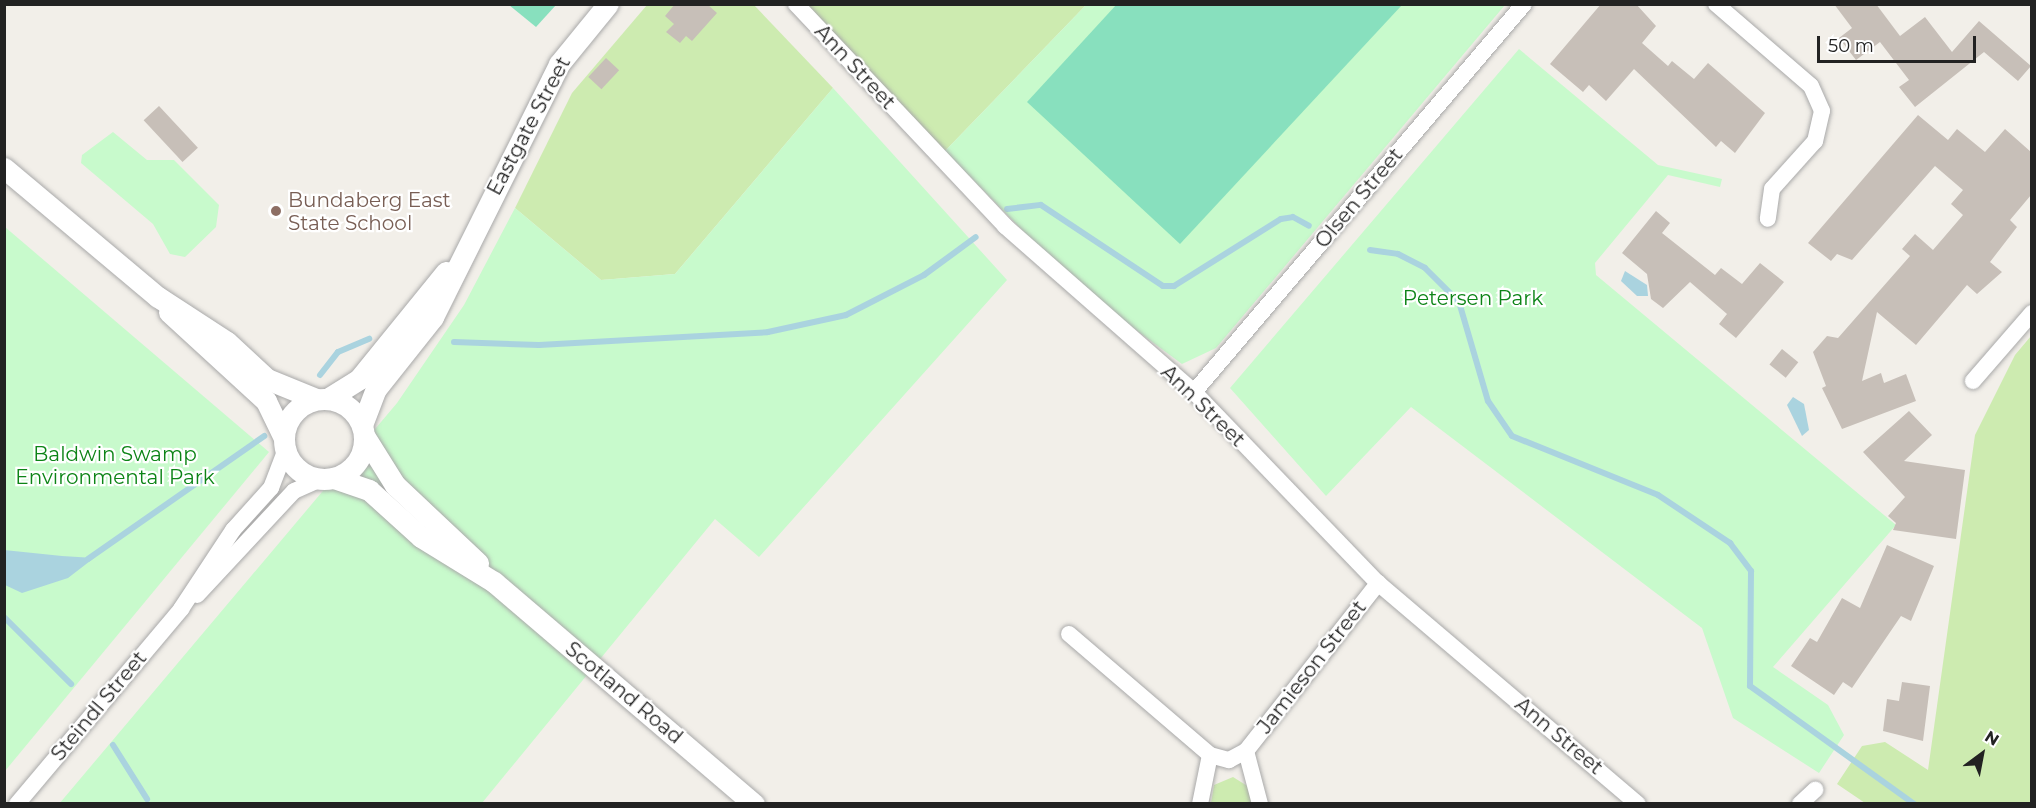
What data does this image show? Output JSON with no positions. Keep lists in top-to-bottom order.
{
  "streets": {
    "street": [
      "Ann Street",
      "Eastgate Street",
      "Olsen Street",
      "Jamieson Street",
      "Scotland Road",
      "Steindl Street"
    ]
  },
  "crossings": [
    ["Ann Street", "Olsen Street"],
    ["Ann Street", "Jamieson Street"],
    ["Eastgate Street", "Scotland Road"],
    ["Eastgate Street", "Steindl Street"],
    ["Scotland Road", "Steindl Street"]
  ],
  "parks": ["Petersen Park", "Baldwin Swamp Environmental Park"],
  "places": ["Bundaberg East State School"],
  "scale_bar": "50 m",
  "north": "top right"
}
